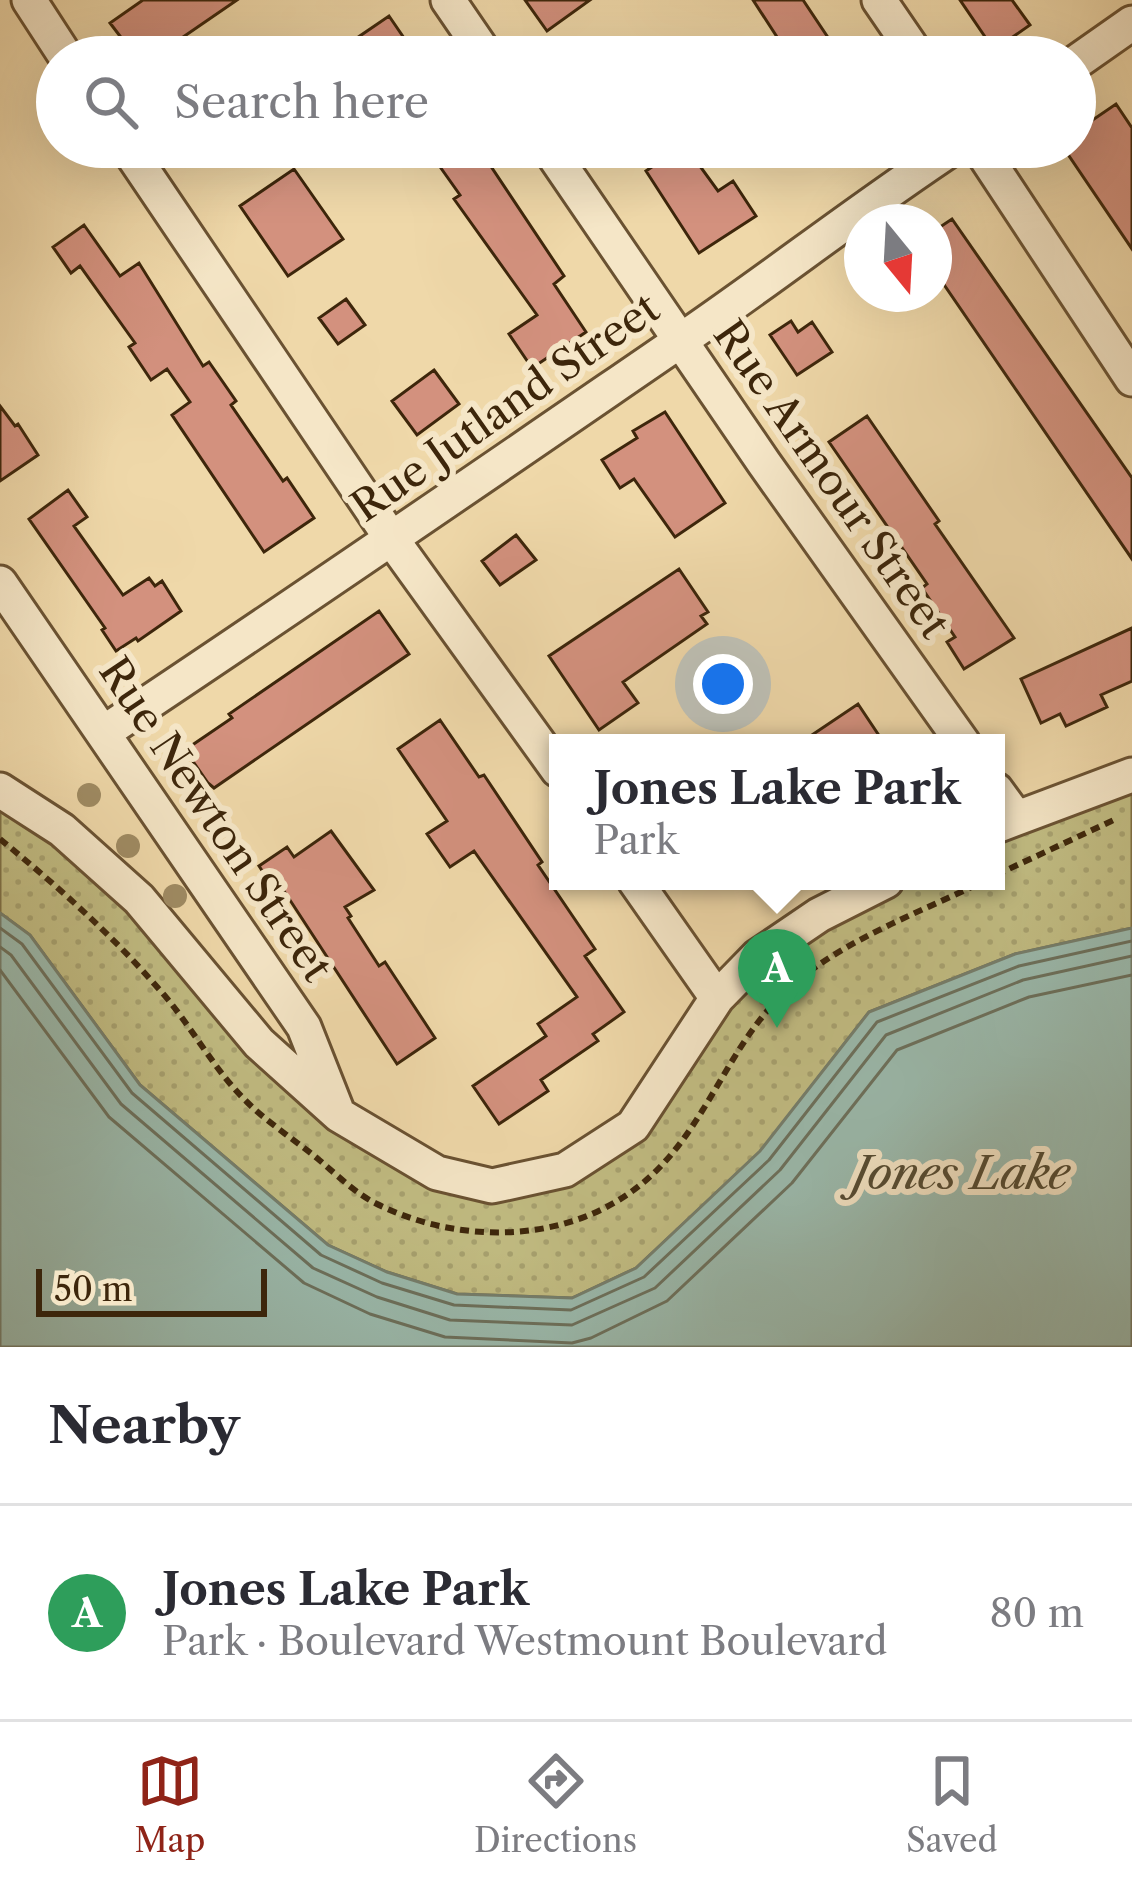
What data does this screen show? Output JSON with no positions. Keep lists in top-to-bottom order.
{
  "streets": {
    "street": ["Rue Jutland Street", "Rue Armour Street", "Rue Newton Street"]
  },
  "crossings": [
    ["Rue Jutland Street", "Rue Armour Street"],
    ["Rue Jutland Street", "Rue Newton Street"]
  ],
  "water": ["Jones Lake"],
  "scale_bar": "50 m",
  "north": "bottom",
  "page": {
    "search": "Search here",
    "popup": ["Jones Lake Park", "Park"],
    "pins": "A",
    "scale": "50 m",
    "heading": "Nearby",
    "list": [
      {
        "mark": "A",
        "name": "Jones Lake Park",
        "note": "Park · Boulevard Westmount Boulevard",
        "value": "80 m"
      }
    ],
    "nav": ["Map", "Directions", "Saved"]
  }
}
